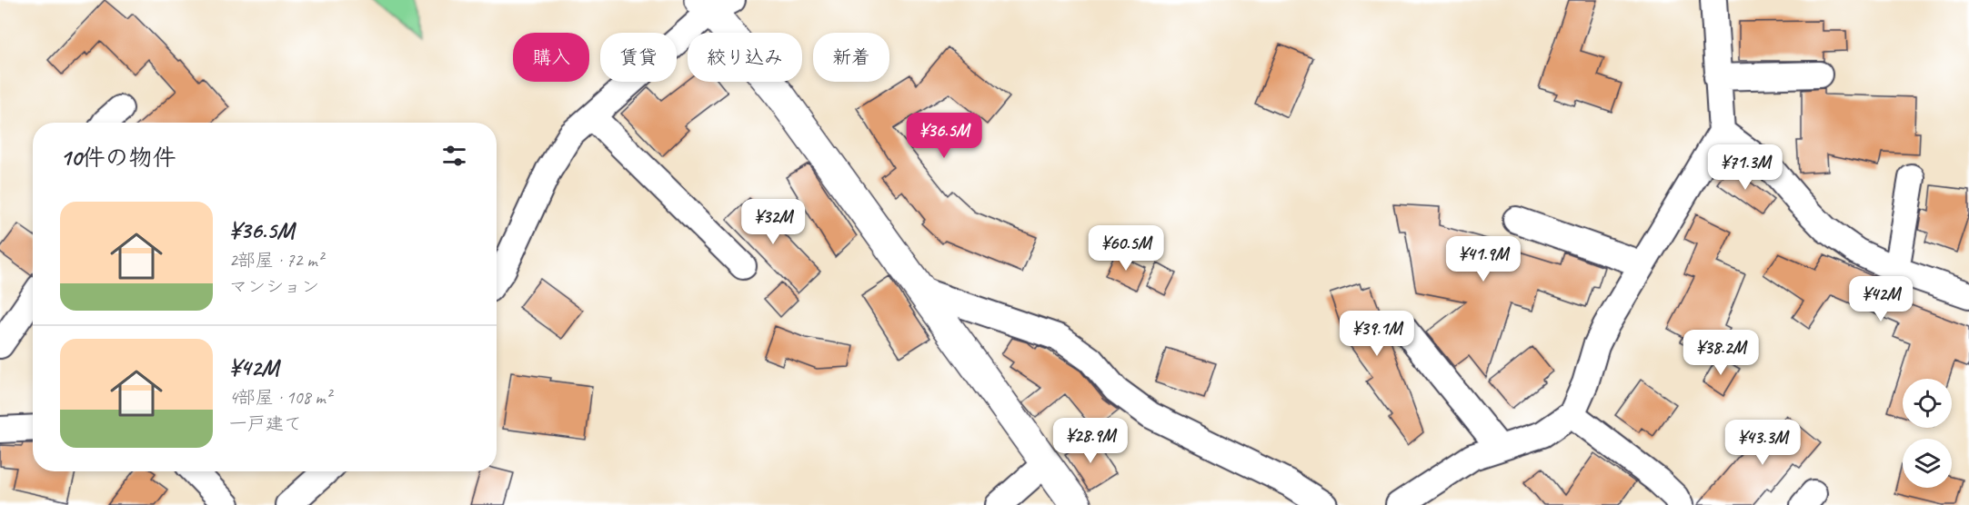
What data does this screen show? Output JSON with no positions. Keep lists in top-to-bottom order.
{
  "page": {
    "chip": [
      "購入",
      "賃貸",
      "絞り込み",
      "新着"
    ],
    "price": [
      "¥36.5M",
      "¥71.3M",
      "¥32M",
      "¥60.5M",
      "¥41.9M",
      "¥42M",
      "¥39.1M",
      "¥38.2M",
      "¥28.9M",
      "¥43.3M"
    ],
    "heading": "10件の物件",
    "list": [
      {
        "name": "¥36.5M",
        "note": "2部屋 · 72 m² · マンション"
      },
      {
        "name": "¥42M",
        "note": "4部屋 · 108 m² · 一戸建て"
      }
    ]
  }
}
